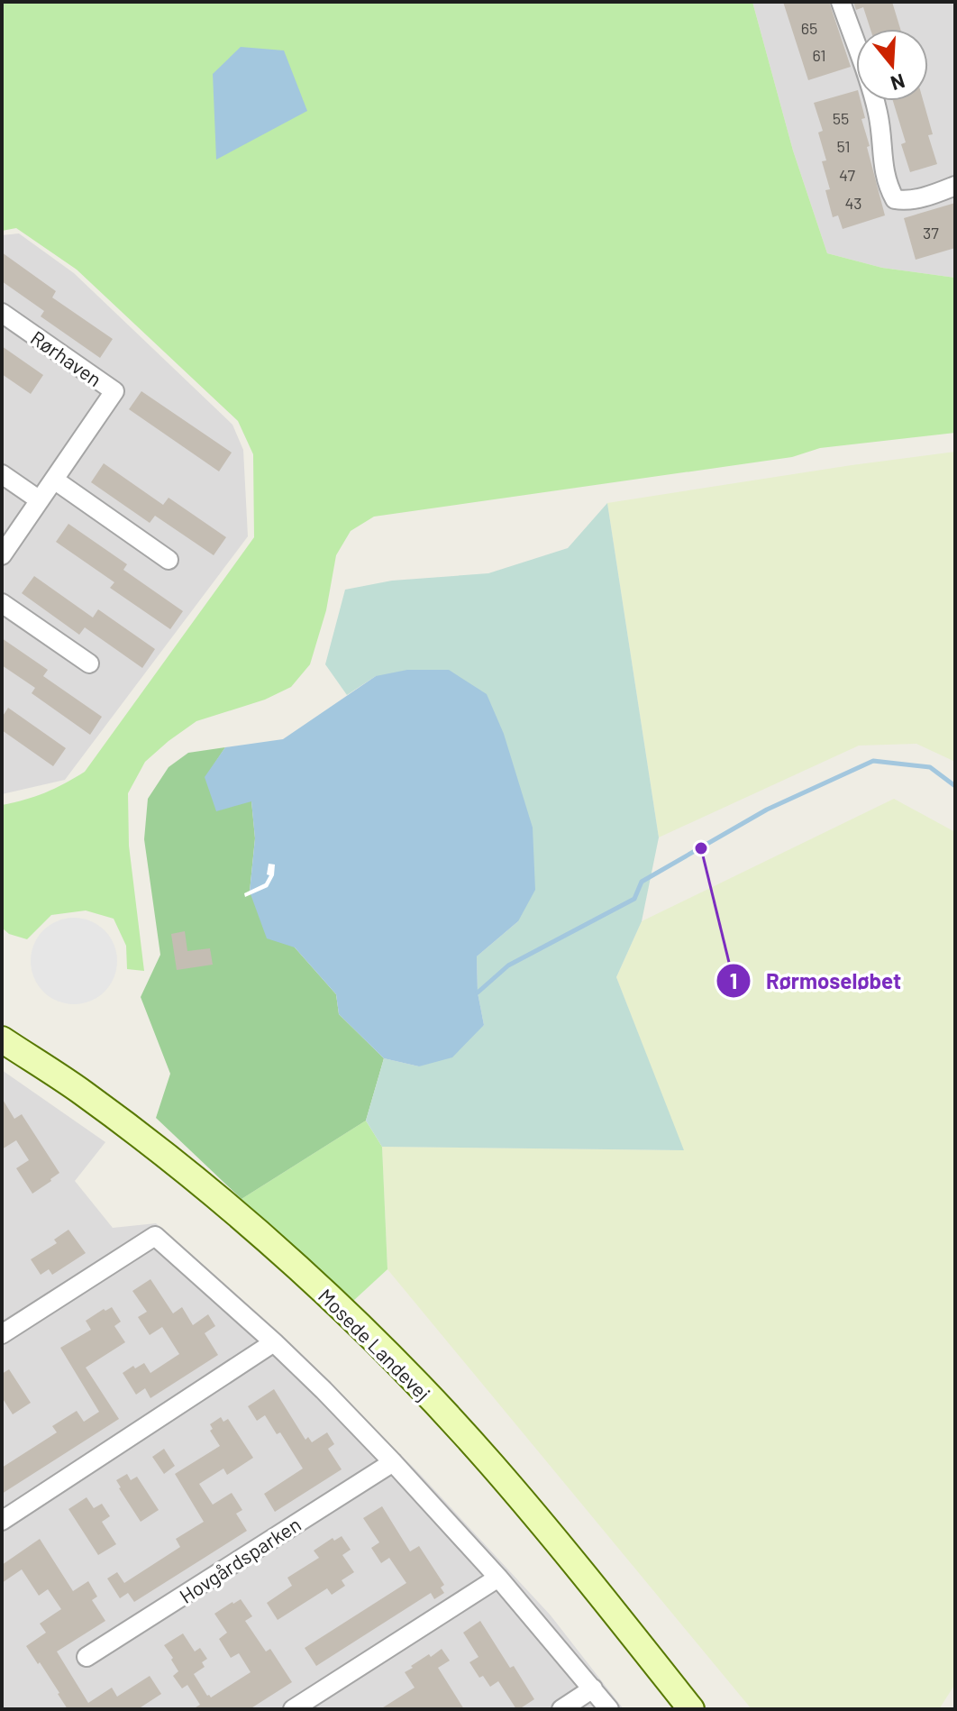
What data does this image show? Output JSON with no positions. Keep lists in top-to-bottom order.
{
  "streets": {
    "main road": ["Mosede Landevej"],
    "street": ["Rørhaven", "Hovgårdsparken"]
  },
  "places": ["Rørmoseløbet"],
  "house_numbers": [
    "65",
    "61",
    "55",
    "51",
    "47",
    "43",
    "37"
  ],
  "north": "bottom"
}
